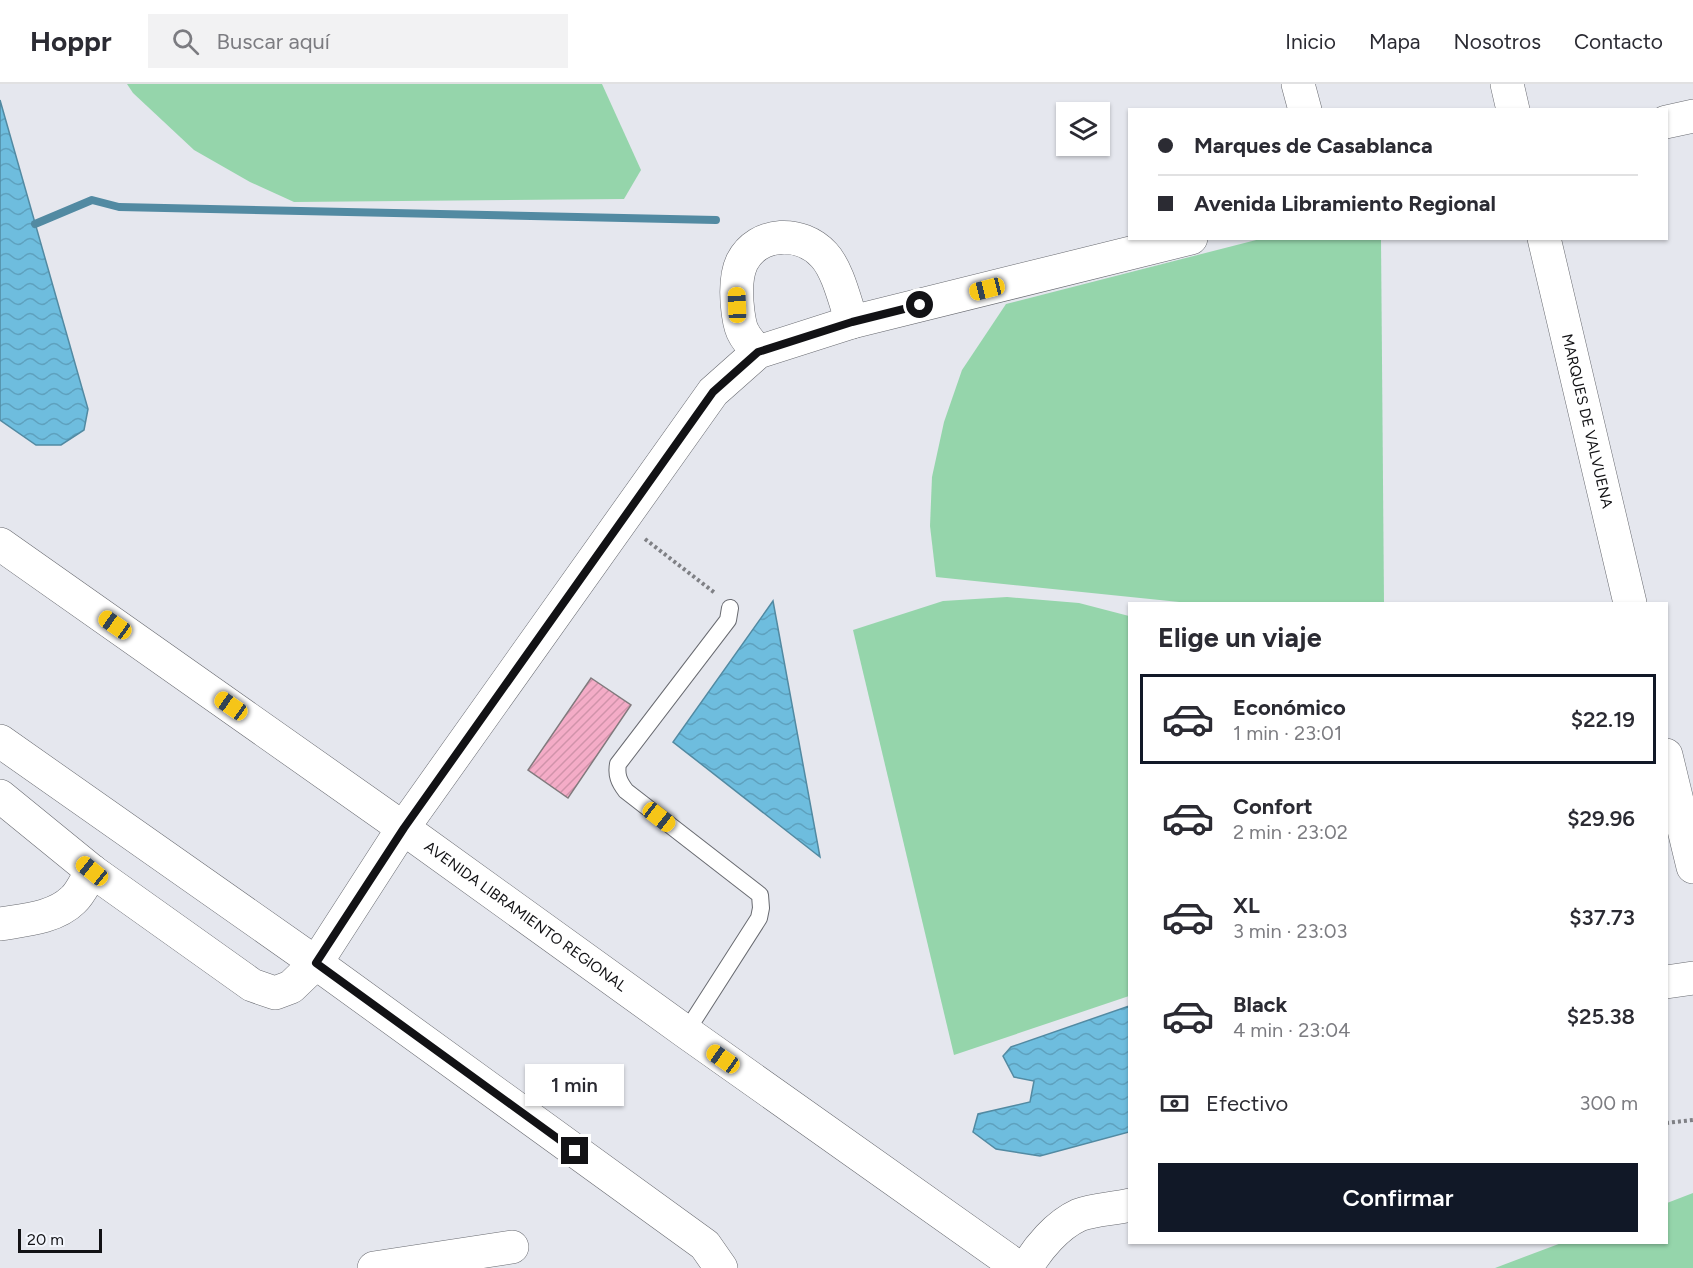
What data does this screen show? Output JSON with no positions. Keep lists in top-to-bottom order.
{
  "streets": {
    "street": ["MARQUES DE VALVUENA", "AVENIDA LIBRAMIENTO REGIONAL"]
  },
  "scale_bar": "20 m",
  "page": {
    "header": "Hoppr",
    "search": "Buscar aquí",
    "nav": [
      "Inicio",
      "Mapa",
      "Nosotros",
      "Contacto"
    ],
    "banner": ["Marques de Casablanca", "Avenida Libramiento Regional"],
    "heading": "Elige un viaje",
    "list": [
      {
        "name": "Económico",
        "note": "1 min · 23:01",
        "value": "$22.19"
      },
      {
        "name": "Confort",
        "note": "2 min · 23:02",
        "value": "$29.96"
      },
      {
        "name": "XL",
        "note": "3 min · 23:03",
        "value": "$37.73"
      },
      {
        "name": "Black",
        "note": "4 min · 23:04",
        "value": "$25.38"
      }
    ],
    "bubble": "1 min",
    "pay": ["Efectivo", "300 m"],
    "buttons": "Confirmar",
    "scale": "20 m"
  }
}
